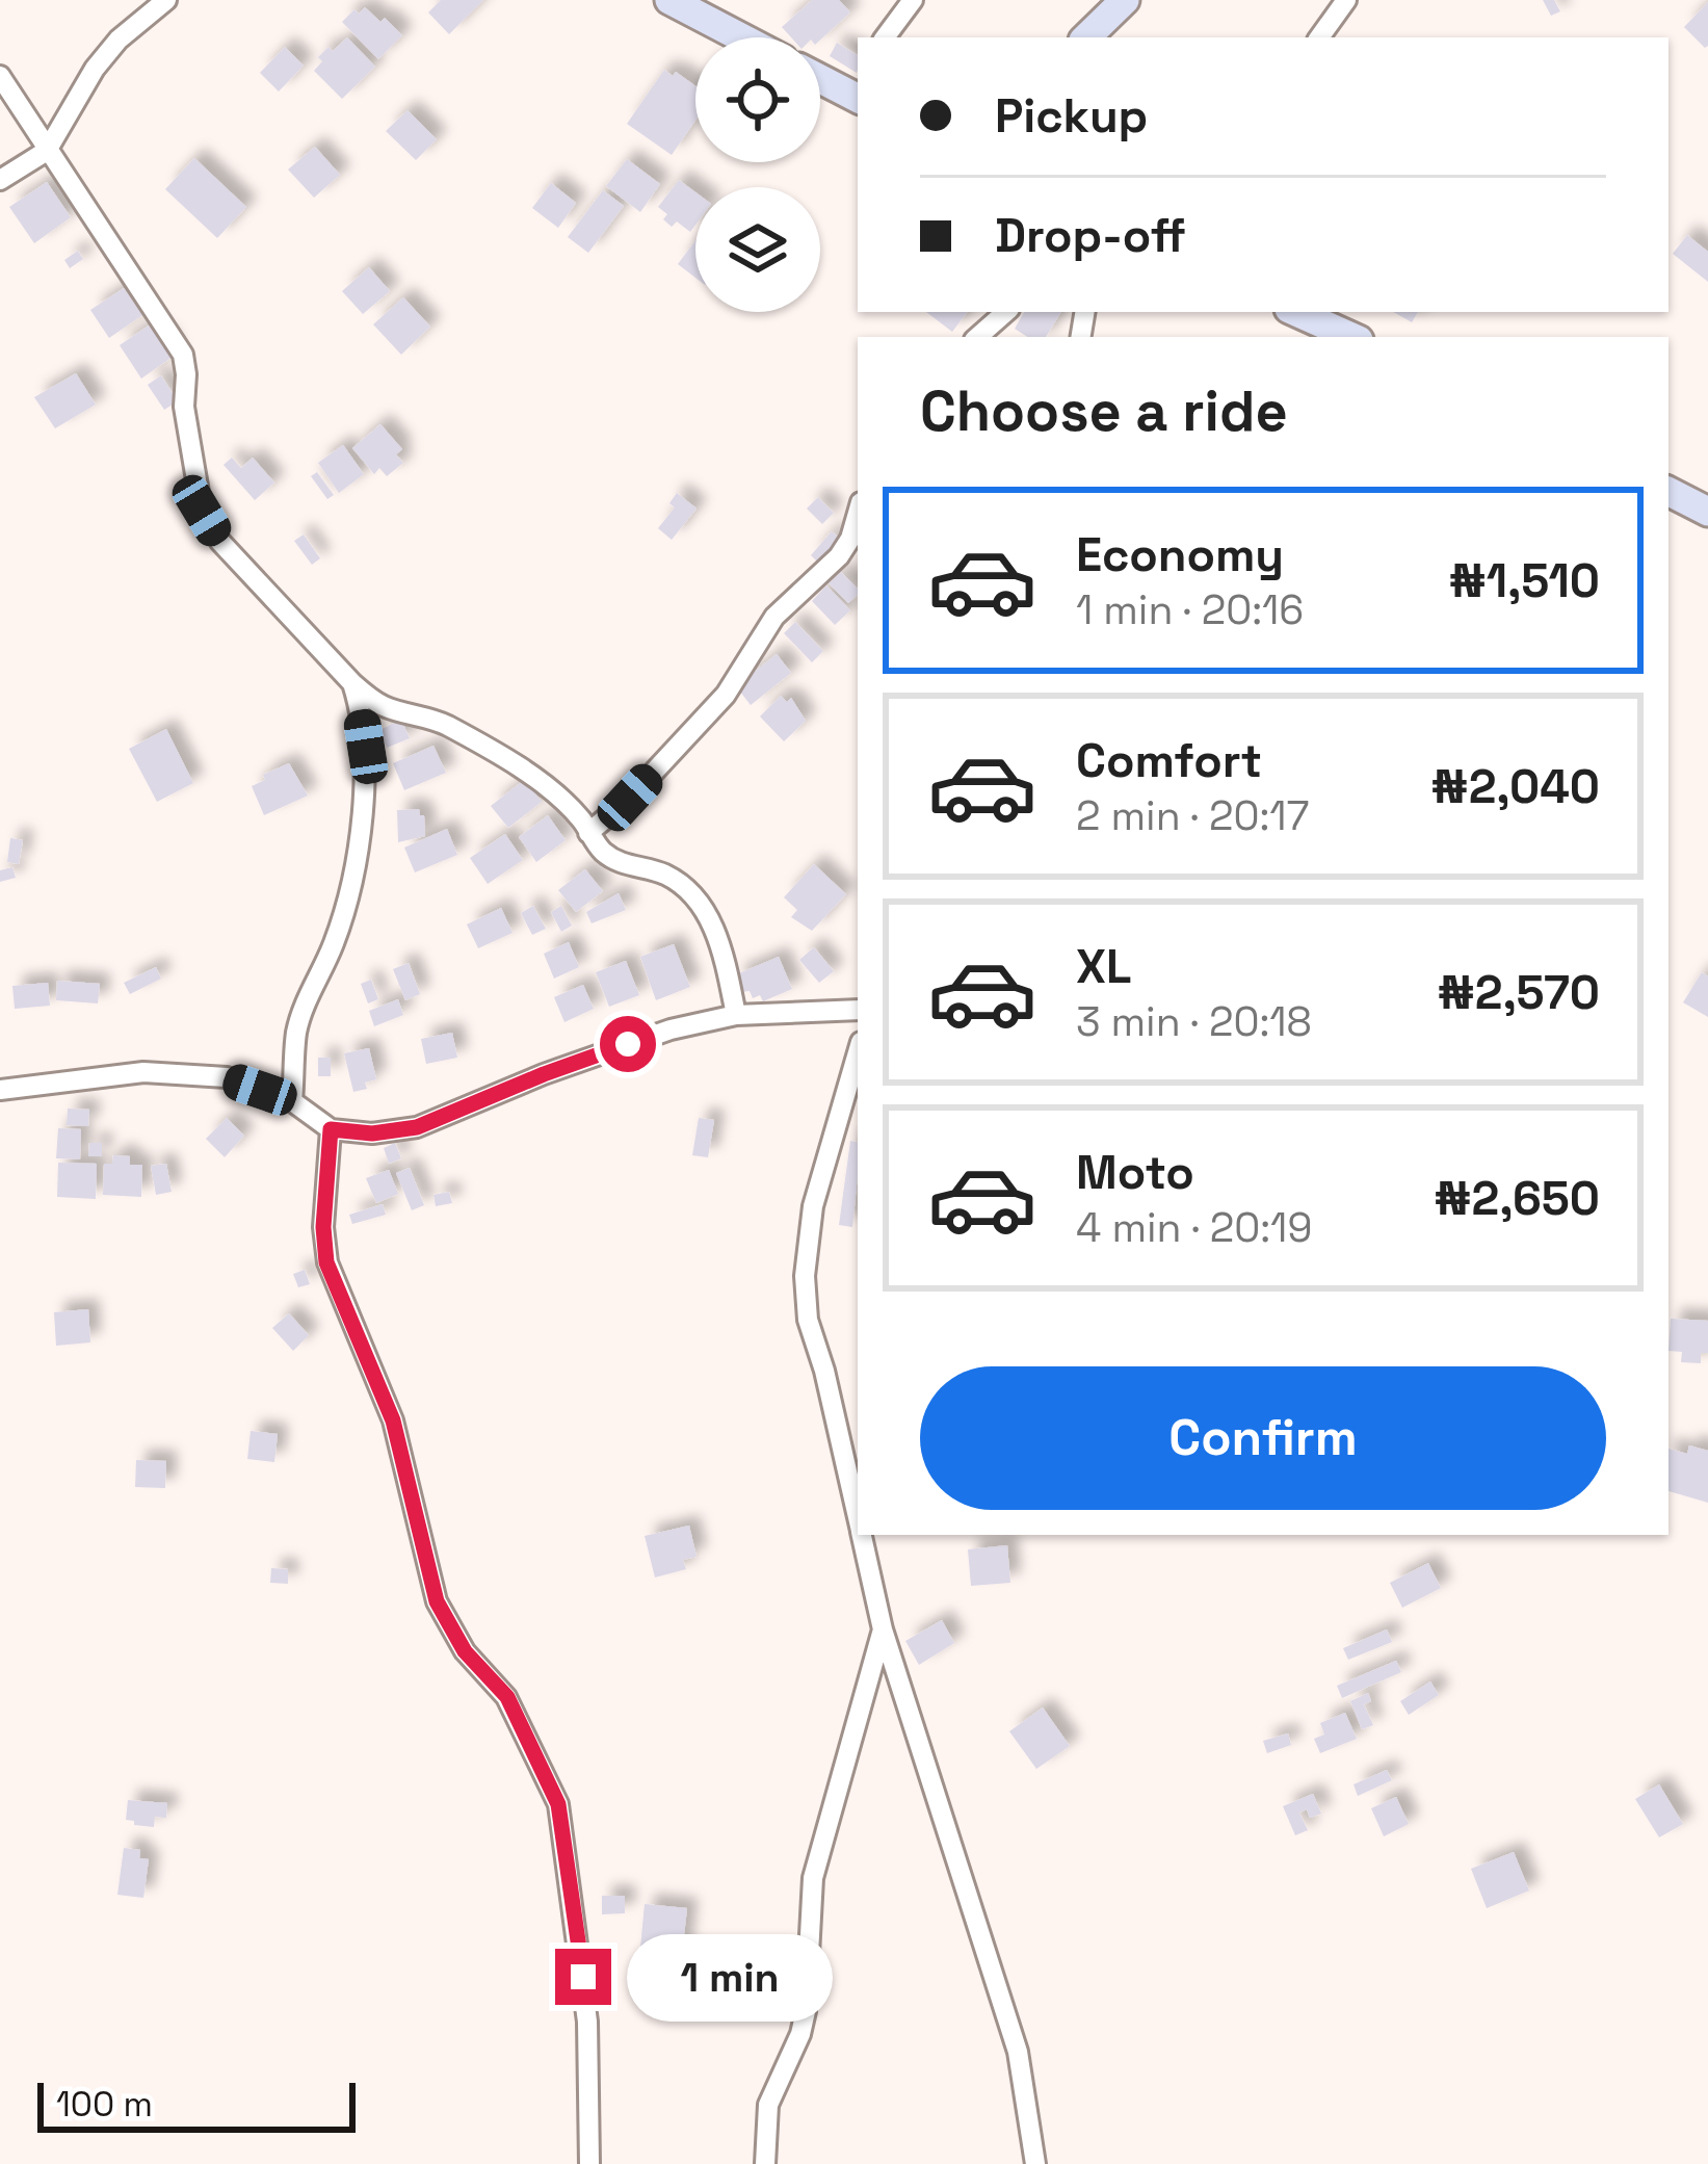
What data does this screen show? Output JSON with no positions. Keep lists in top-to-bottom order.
{
  "scale_bar": "100 m",
  "page": {
    "banner": ["Pickup", "Drop-off"],
    "heading": "Choose a ride",
    "list": [
      {
        "name": "Economy",
        "note": "1 min · 20:16",
        "value": "₦1,510"
      },
      {
        "name": "Comfort",
        "note": "2 min · 20:17",
        "value": "₦2,040"
      },
      {
        "name": "XL",
        "note": "3 min · 20:18",
        "value": "₦2,570"
      },
      {
        "name": "Moto",
        "note": "4 min · 20:19",
        "value": "₦2,650"
      }
    ],
    "buttons": "Confirm",
    "bubble": "1 min",
    "scale": "100 m"
  }
}
